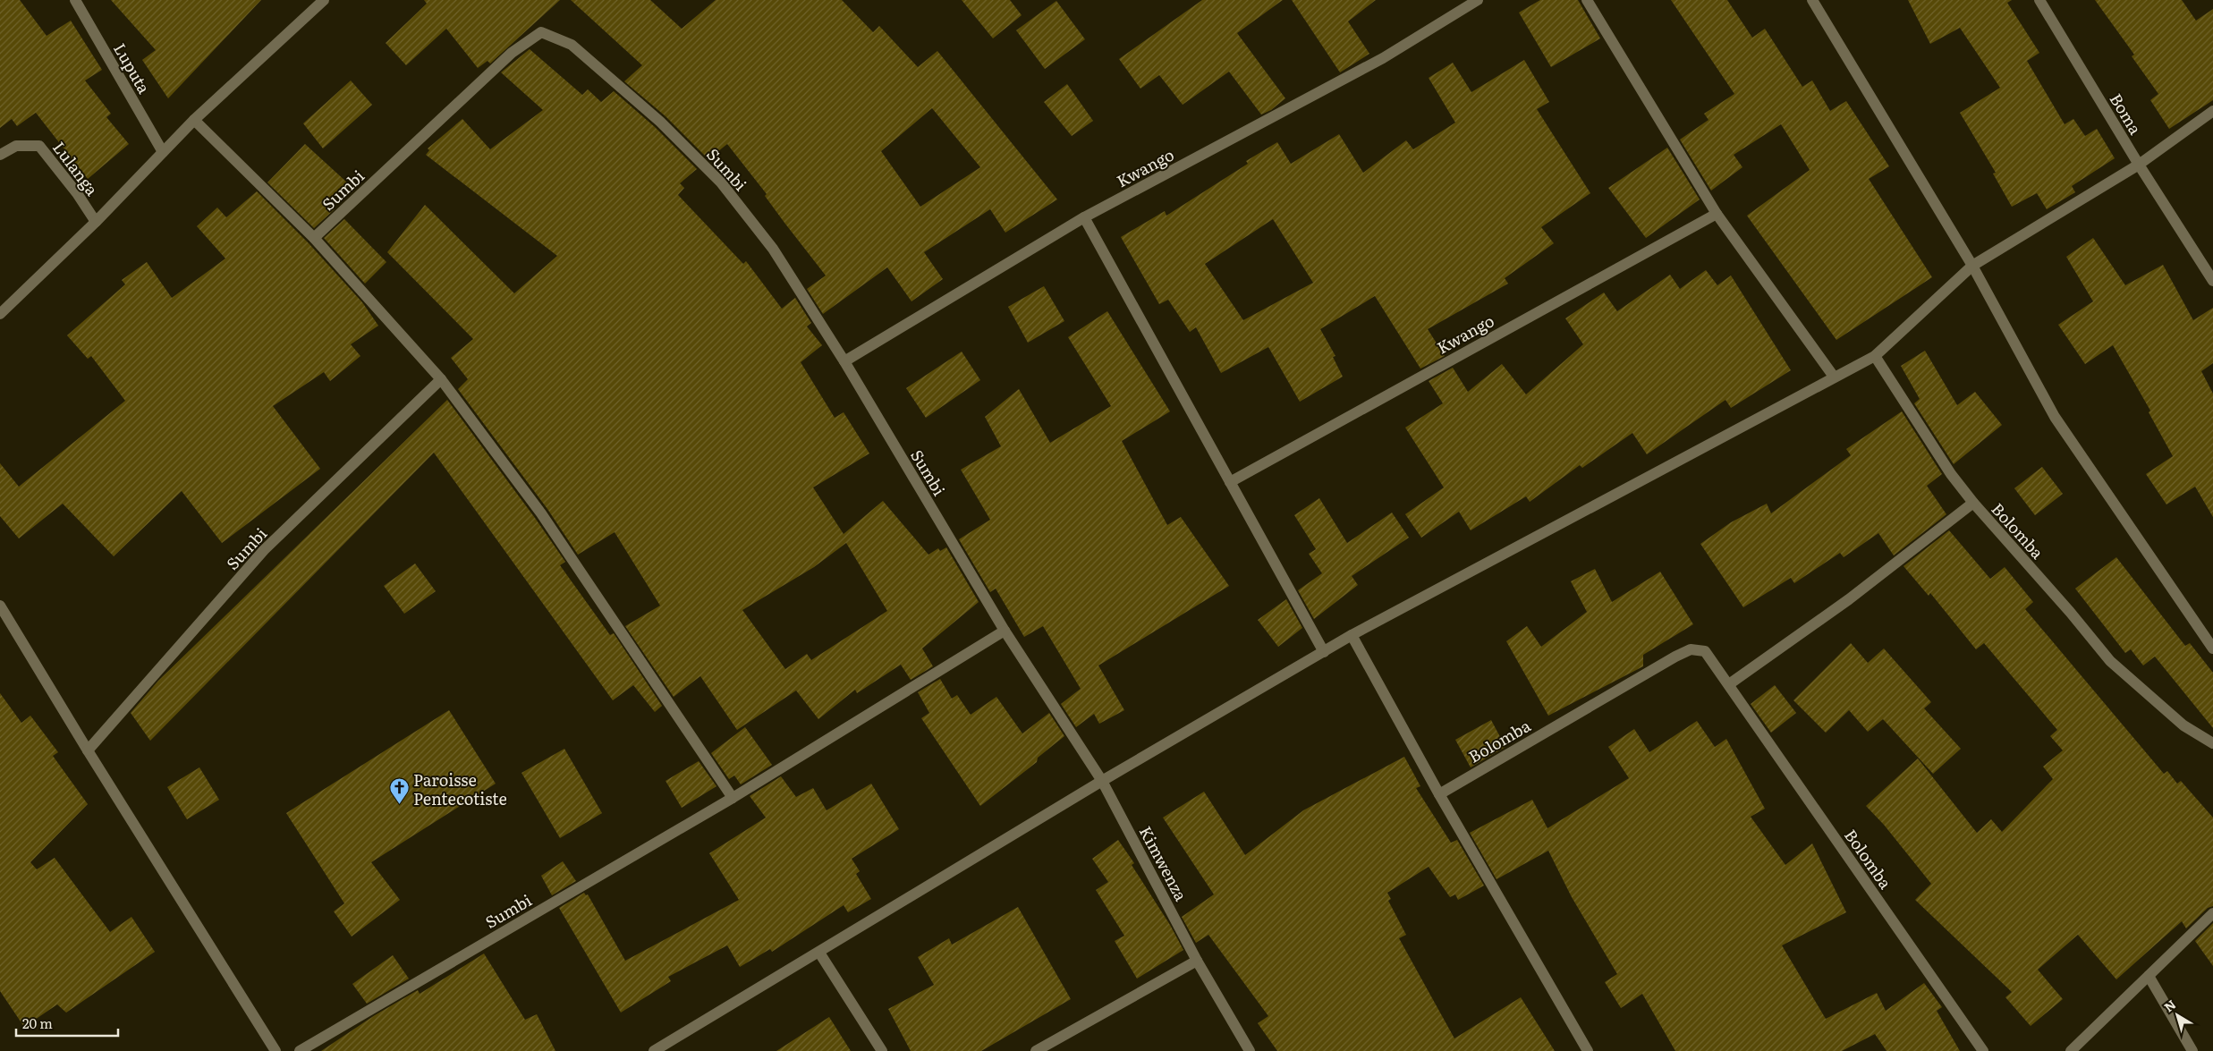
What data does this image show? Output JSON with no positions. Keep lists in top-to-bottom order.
{
  "streets": {
    "street": [
      "Luputa",
      "Boma",
      "Kwango",
      "Lulanga",
      "Sumbi",
      "Bolomba",
      "Kimwenza"
    ]
  },
  "crossings": [
    ["Kwango", "Sumbi"],
    ["Sumbi", "Kimwenza"]
  ],
  "places": {
    "church": ["Paroisse Pentecotiste"]
  },
  "scale_bar": "20 m",
  "north": "top left"
}
